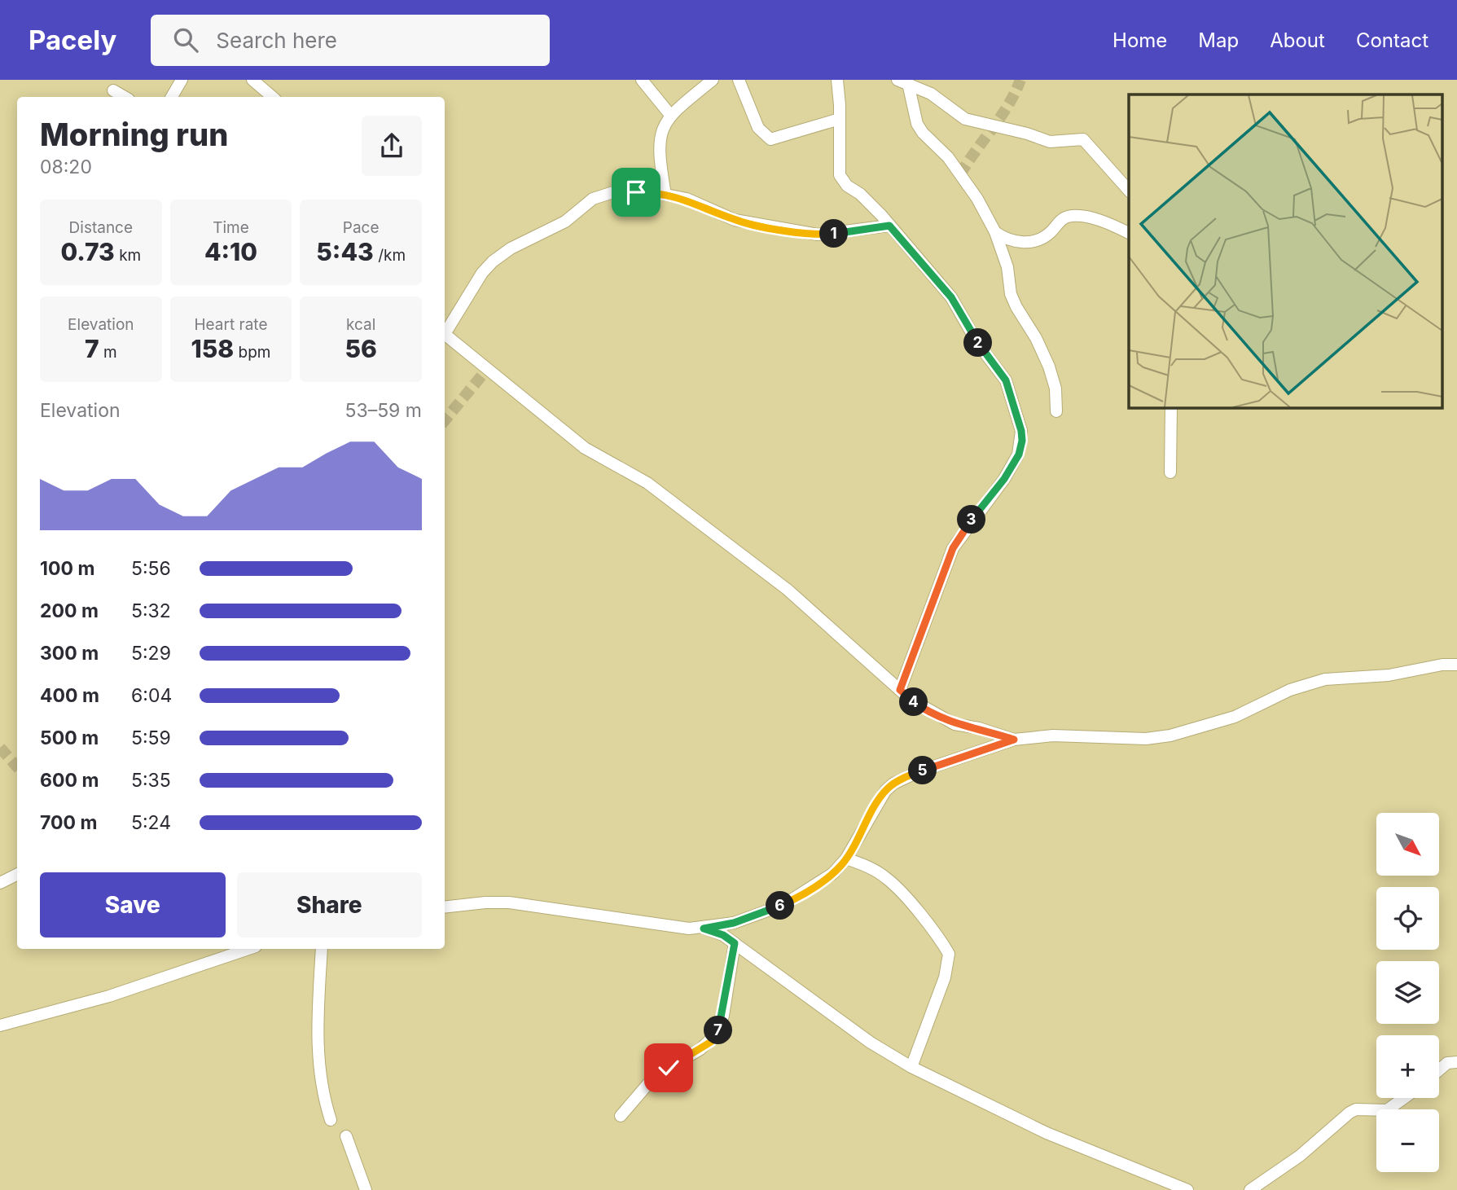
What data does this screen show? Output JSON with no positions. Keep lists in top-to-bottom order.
{
  "north": "bottom right",
  "page": {
    "header": "Pacely",
    "search": "Search here",
    "nav": [
      "Home",
      "Map",
      "About",
      "Contact"
    ],
    "heading": ["Morning run", "08:20"],
    "stats": [
      ["Distance", "0.73 km"],
      ["Time", "4:10"],
      ["Pace", "5:43 /km"],
      ["Elevation", "7 m"],
      ["Heart rate", "158 bpm"],
      ["kcal", "56"]
    ],
    "pins": [
      "1",
      "2",
      "3",
      "4",
      "5",
      "6",
      "7"
    ],
    "chart": ["Elevation", "53–59 m"],
    "list": [
      {
        "name": "100 m",
        "note": "5:56"
      },
      {
        "name": "200 m",
        "note": "5:32"
      },
      {
        "name": "300 m",
        "note": "5:29"
      },
      {
        "name": "400 m",
        "note": "6:04"
      },
      {
        "name": "500 m",
        "note": "5:59"
      },
      {
        "name": "600 m",
        "note": "5:35"
      },
      {
        "name": "700 m",
        "note": "5:24"
      }
    ],
    "map_buttons": ["+", "−"],
    "buttons": ["Save", "Share"]
  }
}
